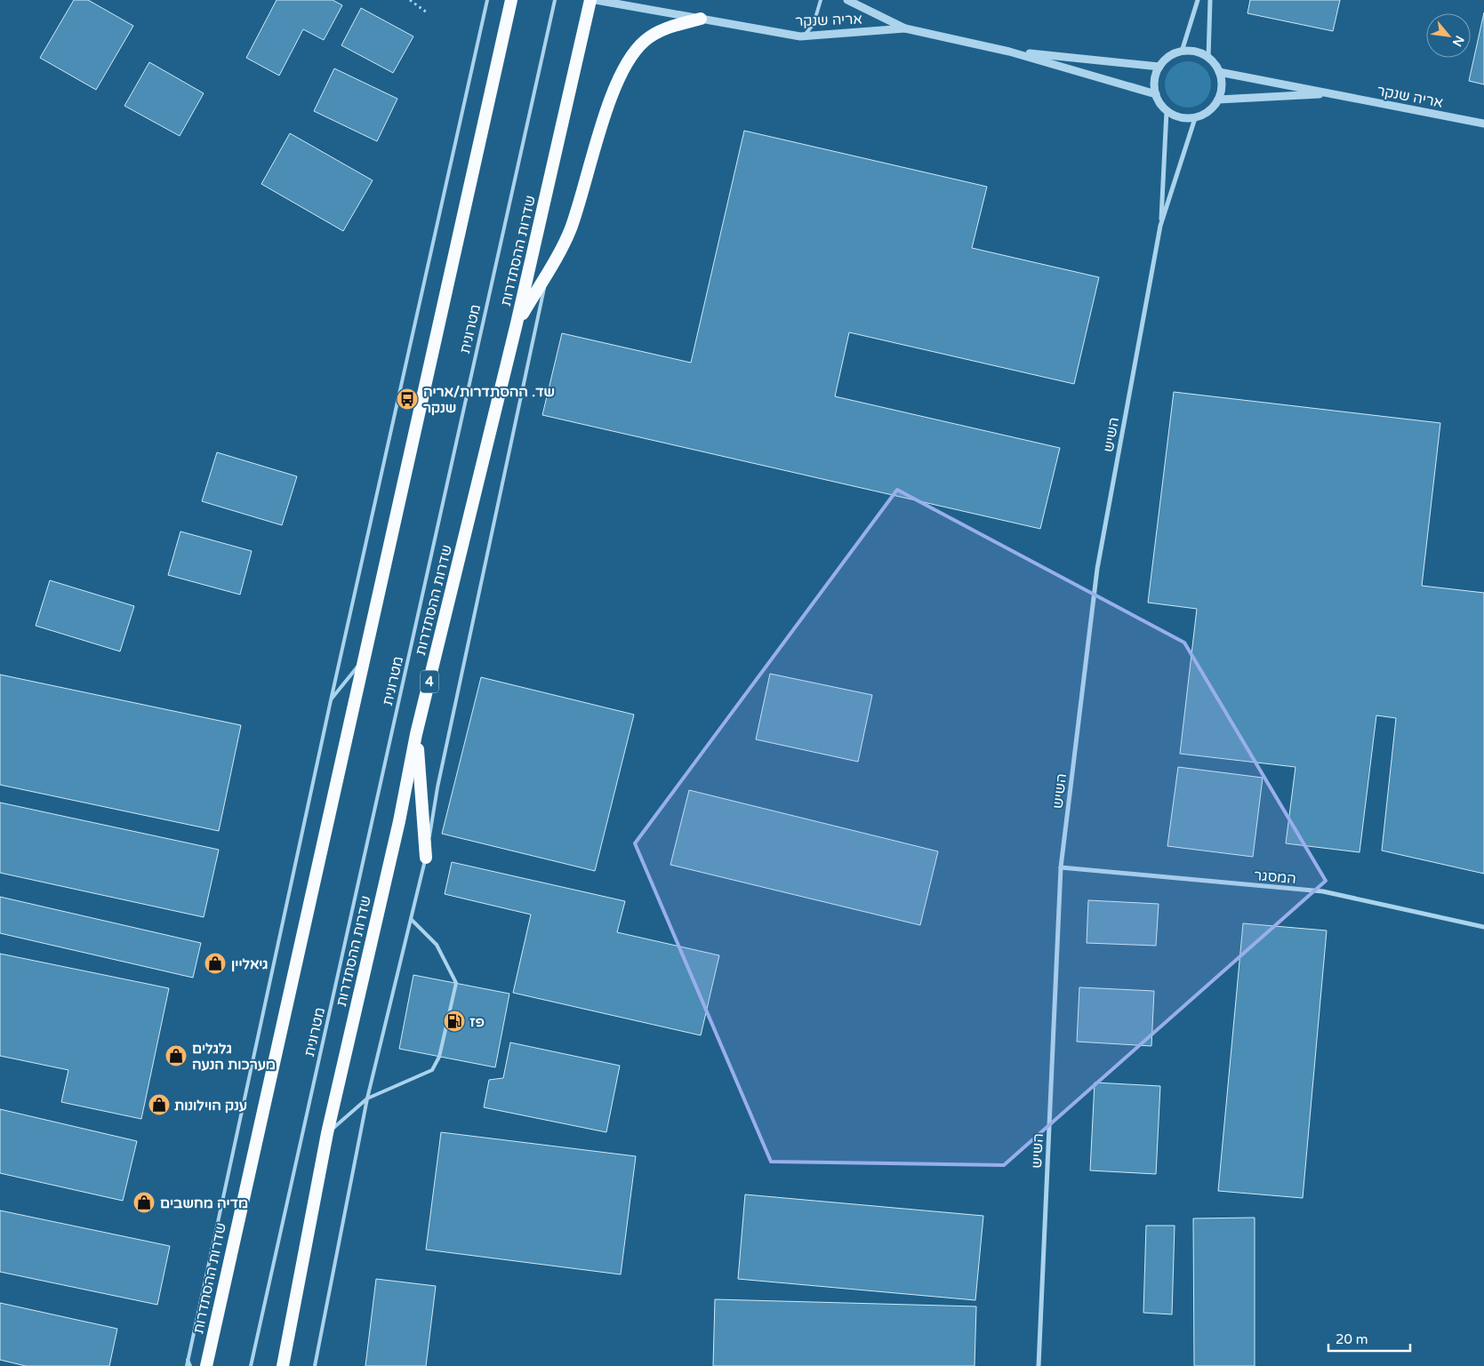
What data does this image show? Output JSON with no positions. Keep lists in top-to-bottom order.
{
  "streets": {
    "highway": ["שדרות ההסתדרות", "4"],
    "street": ["אריה שנקר", "השיש", "המסגר"],
    "lane": ["מטרונית"]
  },
  "crossings": [
    ["אריה שנקר", "השיש"],
    ["השיש", "המסגר"]
  ],
  "places": {
    "bus stop": ["שד. ההסתדרות/אריה שנקר"],
    "shop": [
      "גיאליין",
      "גלגלים מערכות הנעה",
      "ענק הוילונות",
      "מדיה מחשבים"
    ],
    "fuel station": ["פז"]
  },
  "scale_bar": "20 m",
  "north": "bottom right"
}
